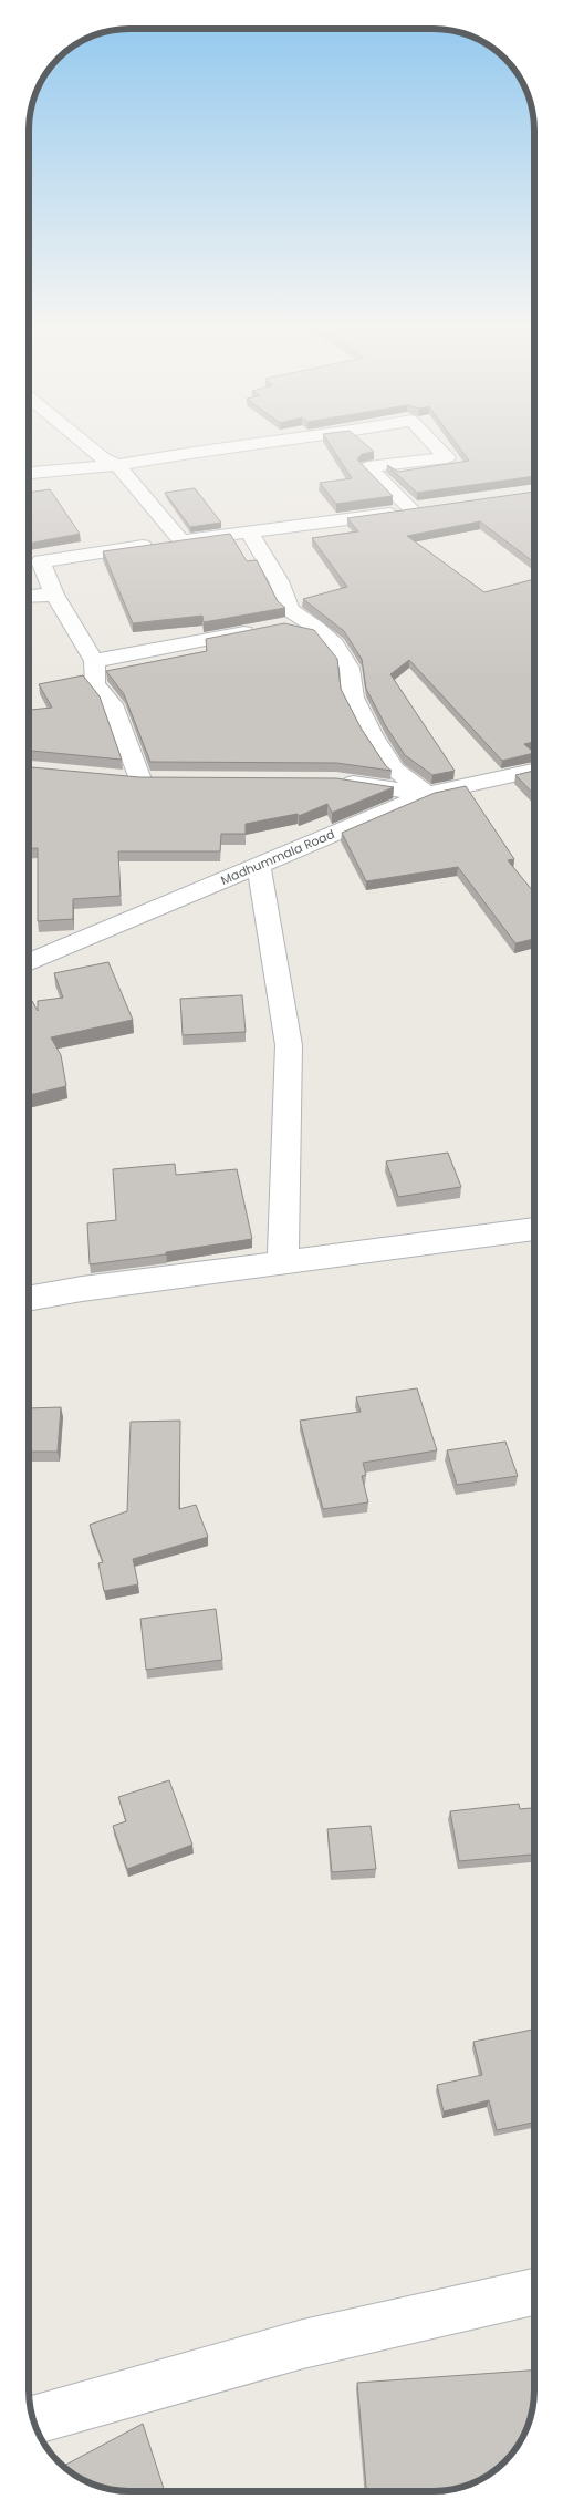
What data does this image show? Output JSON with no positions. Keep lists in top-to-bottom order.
{
  "streets": {
    "street": ["Madhummala Road"]
  }
}
